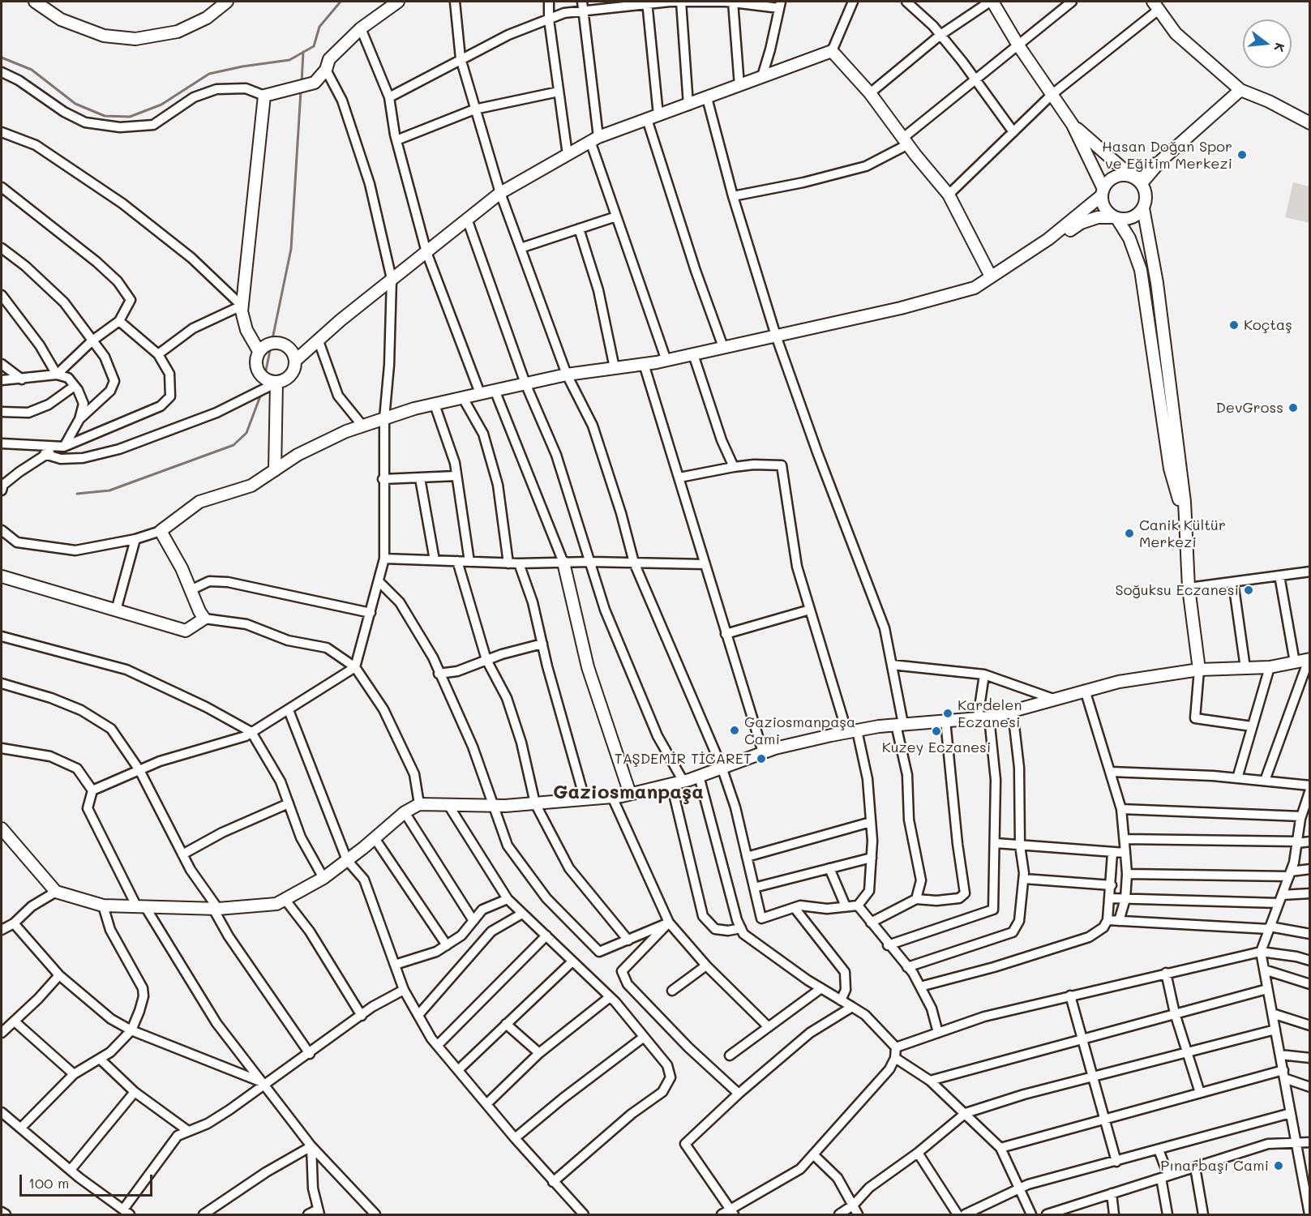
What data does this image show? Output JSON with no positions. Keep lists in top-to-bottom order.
{
  "districts": ["Gaziosmanpaşa"],
  "places": [
    "Hasan Doğan Spor ve Eğitim Merkezi",
    "Koçtaş",
    "DevGross",
    "Canik Kültür Merkezi",
    "Soğuksu Eczanesi",
    "Kardelen Eczanesi",
    "Gaziosmanpaşa Cami",
    "Kuzey Eczanesi",
    "TAŞDEMİR TİCARET",
    "Pınarbaşı Cami"
  ],
  "scale_bar": "100 m",
  "north": "right"
}
